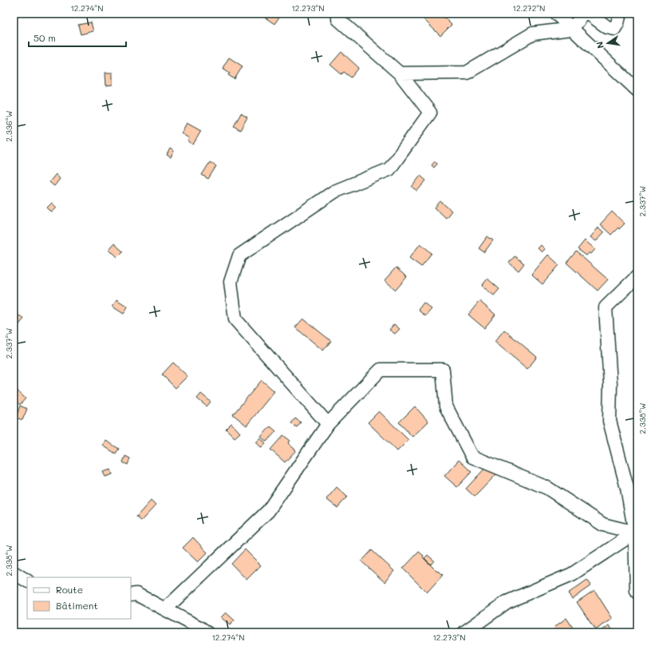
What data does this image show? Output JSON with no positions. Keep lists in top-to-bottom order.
{
  "legend": ["Route", "Bâtiment"],
  "scale_bar": "50 m",
  "north": "left",
  "coordinates": [
    "12.274°N",
    "12.273°N",
    "12.272°N",
    "2.336°W",
    "2.337°W",
    "2.338°W"
  ]
}
